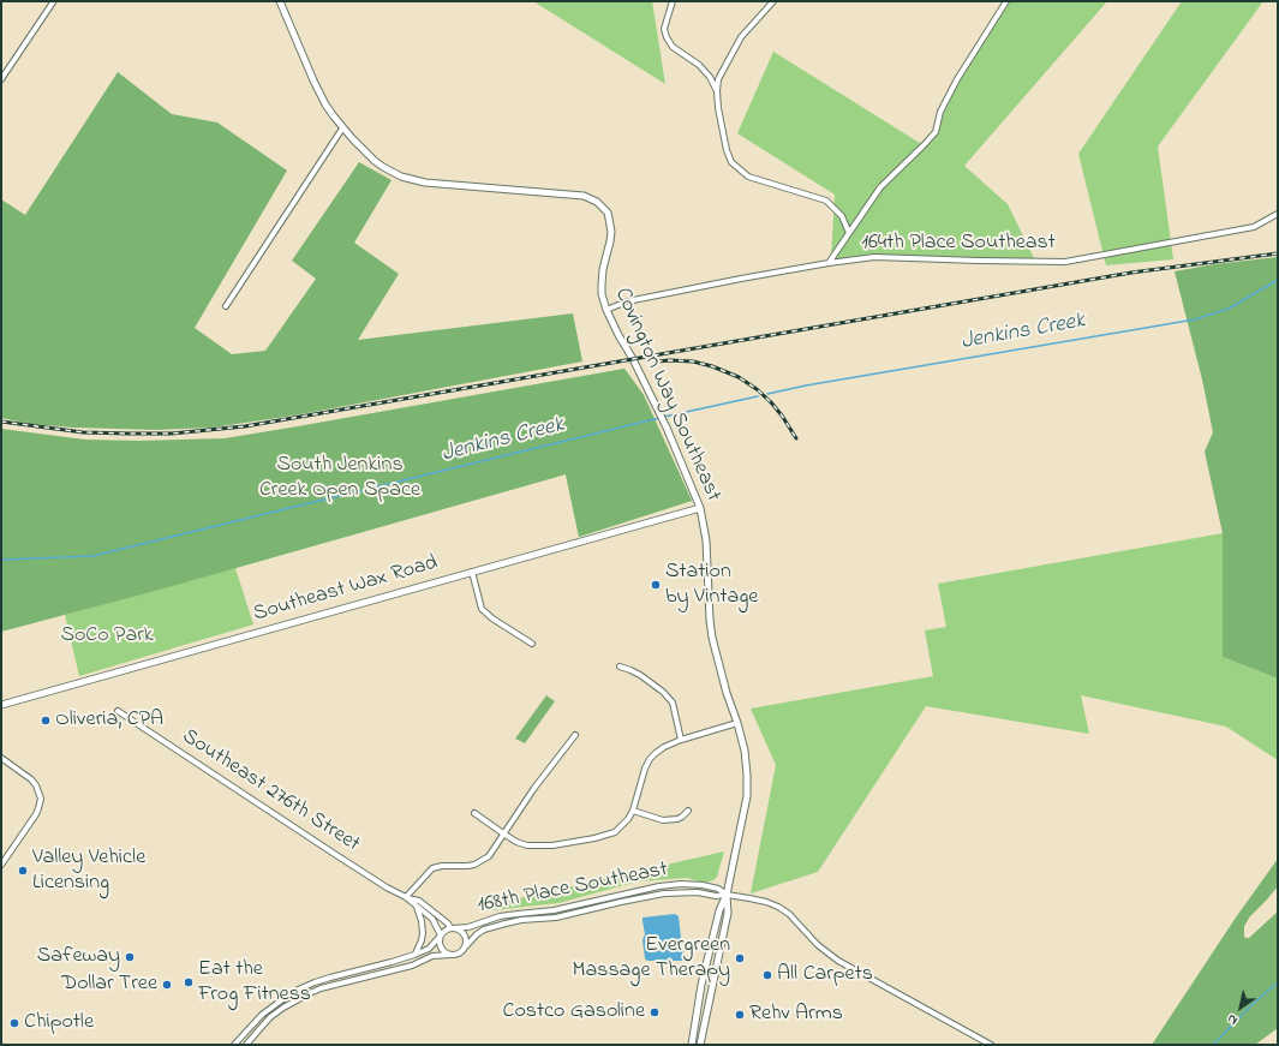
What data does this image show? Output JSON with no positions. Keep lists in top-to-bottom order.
{
  "streets": {
    "street": [
      "164th Place Southeast",
      "Covington Way Southeast",
      "Southeast Wax Road",
      "Southeast 276th Street",
      "168th Place Southeast"
    ]
  },
  "crossings": [
    ["164th Place Southeast", "Covington Way Southeast"],
    ["Covington Way Southeast", "Southeast Wax Road"],
    ["Covington Way Southeast", "168th Place Southeast"],
    ["Southeast 276th Street", "168th Place Southeast"]
  ],
  "water": ["Jenkins Creek"],
  "parks": ["South Jenkins Creek Open Space", "SoCo Park"],
  "places": [
    "Station by Vintage",
    "Oliveria, CPA",
    "Valley Vehicle Licensing",
    "Safeway",
    "Evergreen Massage Therapy",
    "All Carpets",
    "Eat the Frog Fitness",
    "Dollar Tree",
    "Costco Gasoline",
    "Rehv Arms",
    "Chipotle"
  ],
  "north": "bottom left"
}
